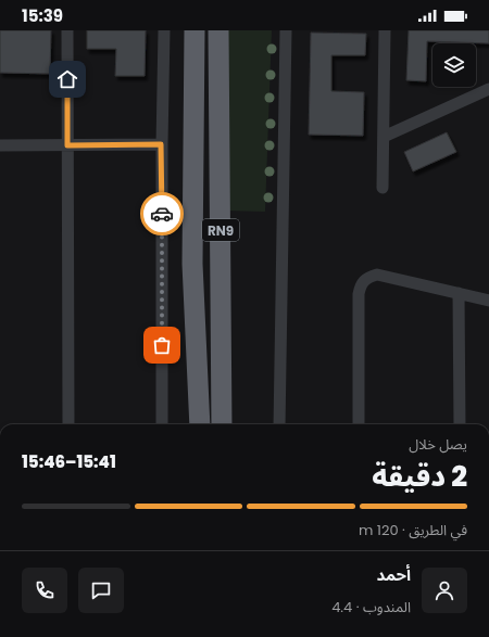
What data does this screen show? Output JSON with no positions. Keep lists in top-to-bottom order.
{
  "streets": {
    "highway": ["RN9"]
  },
  "page": {
    "status": "15:39",
    "heading": ["2 دقيقة", "يصل خلال", "15:41–15:46"],
    "panel": ["أحمد", "المندوب · 4.4"],
    "bar": "في الطريق · 120 m"
  }
}
